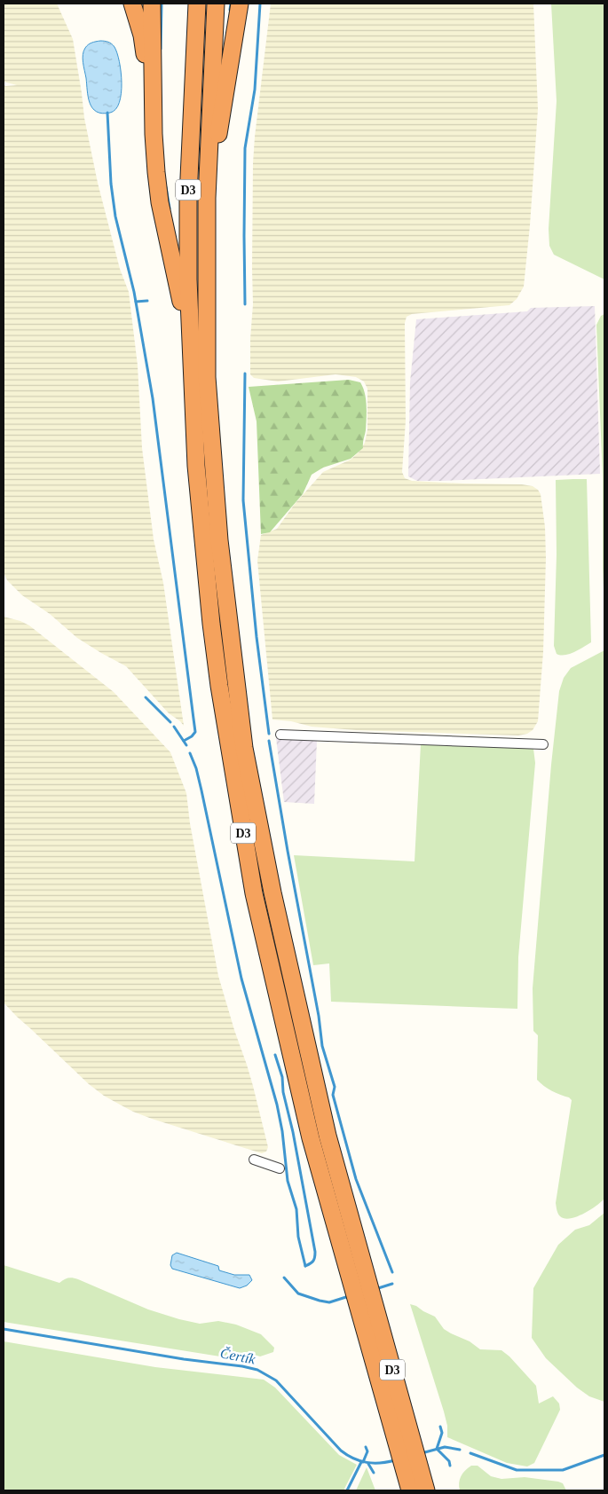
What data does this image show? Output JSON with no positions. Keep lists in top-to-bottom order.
{
  "streets": {
    "highway": ["D3"]
  },
  "water": ["Čertík"]
}
